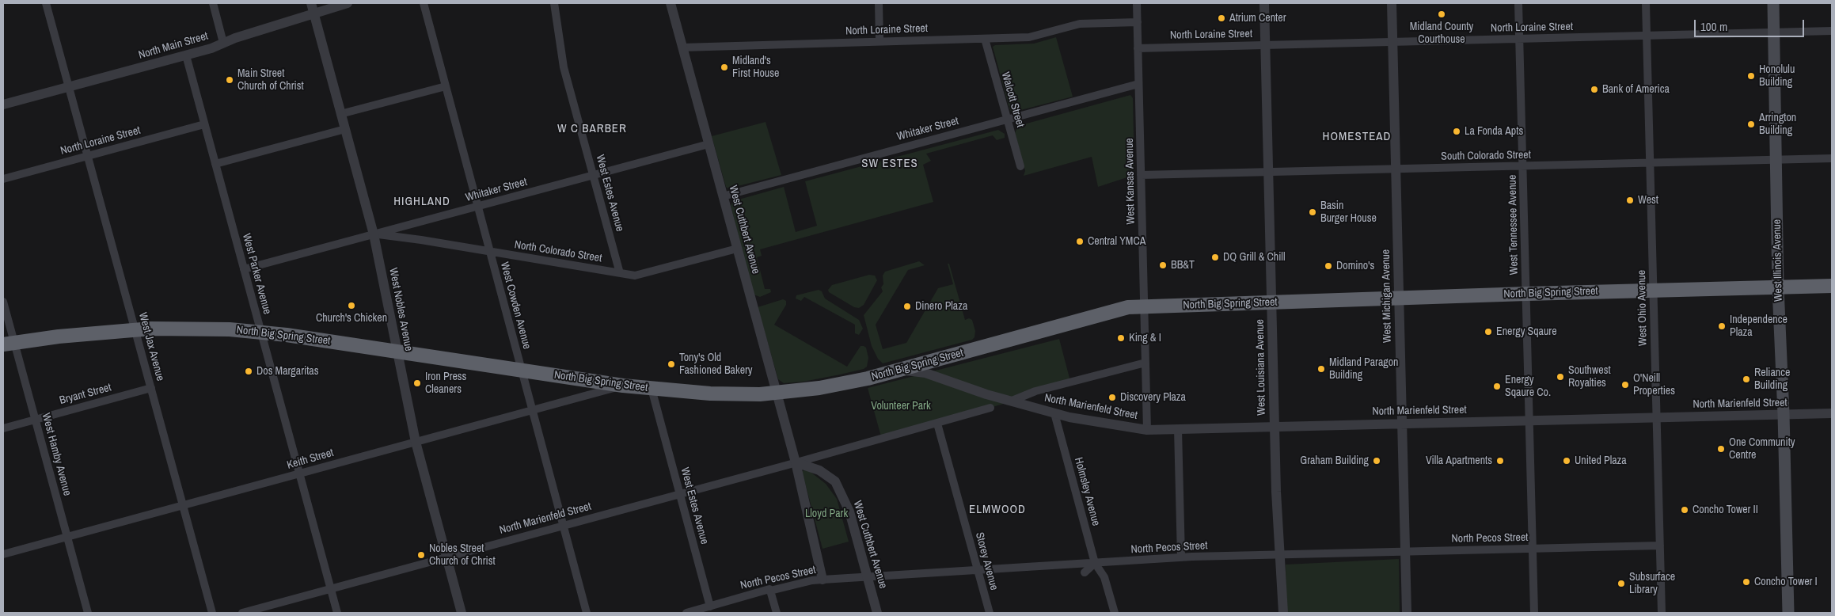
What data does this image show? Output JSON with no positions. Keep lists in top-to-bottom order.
{
  "streets": {
    "highway": ["North Big Spring Street"],
    "main road": ["West Illinois Avenue"],
    "street": [
      "North Loraine Street",
      "North Main Street",
      "Walcott Street",
      "Whitaker Street",
      "South Colorado Street",
      "West Kansas Avenue",
      "West Estes Avenue",
      "West Tennessee Avenue",
      "West Cuthbert Avenue",
      "North Colorado Street",
      "West Parker Avenue",
      "West Michigan Avenue",
      "West Cowden Avenue",
      "West Ohio Avenue",
      "West Nobles Avenue",
      "West Jax Avenue",
      "West Louisiana Avenue",
      "Bryant Street",
      "North Marienfeld Street",
      "West Hamby Avenue",
      "Keith Street",
      "Holmsley Avenue",
      "North Pecos Street",
      "Storey Avenue"
    ]
  },
  "crossings": [
    ["North Loraine Street", "Walcott Street"],
    ["North Loraine Street", "West Kansas Avenue"],
    ["North Loraine Street", "West Tennessee Avenue"],
    ["North Loraine Street", "West Cuthbert Avenue"],
    ["North Loraine Street", "West Illinois Avenue"],
    ["North Loraine Street", "West Parker Avenue"],
    ["North Loraine Street", "West Michigan Avenue"],
    ["North Loraine Street", "West Ohio Avenue"],
    ["North Loraine Street", "West Jax Avenue"],
    ["North Loraine Street", "West Louisiana Avenue"],
    ["North Main Street", "West Parker Avenue"],
    ["North Main Street", "West Nobles Avenue"],
    ["North Main Street", "West Jax Avenue"],
    ["Walcott Street", "Whitaker Street"],
    ["Whitaker Street", "West Kansas Avenue"],
    ["Whitaker Street", "West Estes Avenue"],
    ["Whitaker Street", "West Cuthbert Avenue"],
    ["Whitaker Street", "North Colorado Street"],
    ["Whitaker Street", "West Parker Avenue"],
    ["Whitaker Street", "West Cowden Avenue"],
    ["Whitaker Street", "West Nobles Avenue"],
    ["South Colorado Street", "West Kansas Avenue"],
    ["South Colorado Street", "West Tennessee Avenue"],
    ["South Colorado Street", "West Illinois Avenue"],
    ["South Colorado Street", "West Michigan Avenue"],
    ["South Colorado Street", "West Ohio Avenue"],
    ["South Colorado Street", "West Louisiana Avenue"],
    ["West Kansas Avenue", "North Big Spring Street"],
    ["West Kansas Avenue", "North Marienfeld Street"],
    ["West Estes Avenue", "North Colorado Street"],
    ["West Estes Avenue", "North Big Spring Street"],
    ["West Estes Avenue", "North Marienfeld Street"],
    ["West Estes Avenue", "North Pecos Street"],
    ["West Tennessee Avenue", "North Big Spring Street"],
    ["West Tennessee Avenue", "North Marienfeld Street"],
    ["West Tennessee Avenue", "North Pecos Street"],
    ["West Cuthbert Avenue", "North Colorado Street"],
    ["West Cuthbert Avenue", "North Big Spring Street"],
    ["West Cuthbert Avenue", "North Marienfeld Street"],
    ["West Cuthbert Avenue", "North Pecos Street"],
    ["North Colorado Street", "West Cowden Avenue"],
    ["North Colorado Street", "West Nobles Avenue"],
    ["West Illinois Avenue", "North Big Spring Street"],
    ["West Illinois Avenue", "North Marienfeld Street"],
    ["West Parker Avenue", "North Big Spring Street"],
    ["West Parker Avenue", "North Marienfeld Street"],
    ["West Parker Avenue", "Keith Street"],
    ["North Big Spring Street", "West Michigan Avenue"],
    ["North Big Spring Street", "West Cowden Avenue"],
    ["North Big Spring Street", "West Ohio Avenue"],
    ["North Big Spring Street", "West Nobles Avenue"],
    ["North Big Spring Street", "West Jax Avenue"],
    ["North Big Spring Street", "West Louisiana Avenue"],
    ["North Big Spring Street", "North Marienfeld Street"],
    ["North Big Spring Street", "West Hamby Avenue"],
    ["North Big Spring Street", "Keith Street"],
    ["West Michigan Avenue", "North Marienfeld Street"],
    ["West Michigan Avenue", "North Pecos Street"],
    ["West Cowden Avenue", "North Marienfeld Street"],
    ["West Cowden Avenue", "Keith Street"],
    ["West Ohio Avenue", "North Marienfeld Street"],
    ["West Ohio Avenue", "North Pecos Street"],
    ["West Nobles Avenue", "North Marienfeld Street"],
    ["West Nobles Avenue", "Keith Street"],
    ["West Jax Avenue", "Bryant Street"],
    ["West Jax Avenue", "Keith Street"],
    ["West Louisiana Avenue", "North Marienfeld Street"],
    ["West Louisiana Avenue", "North Pecos Street"],
    ["Bryant Street", "West Hamby Avenue"],
    ["North Marienfeld Street", "Holmsley Avenue"],
    ["North Marienfeld Street", "Storey Avenue"],
    ["West Hamby Avenue", "Keith Street"],
    ["Holmsley Avenue", "North Pecos Street"],
    ["North Pecos Street", "Storey Avenue"]
  ],
  "districts": [
    "W C BARBER",
    "HOMESTEAD",
    "SW ESTES",
    "HIGHLAND",
    "ELMWOOD"
  ],
  "parks": ["Volunteer Park", "Lloyd Park"],
  "places": [
    "Midland County Courthouse",
    "Atrium Center",
    "Midland's First House",
    "Honolulu Building",
    "Main Street Church of Christ",
    "Bank of America",
    "Arrington Building",
    "La Fonda Apts",
    "West",
    "Basin Burger House",
    "Central YMCA",
    "DQ Grill & Chill",
    "BB&T",
    "Domino's",
    "Church's Chicken",
    "Dinero Plaza",
    "Independence Plaza",
    "Energy Sqaure",
    "King & I",
    "Tony's Old Fashioned Bakery",
    "Midland Paragon Building",
    "Dos Margaritas",
    "Southwest Royalties",
    "Reliance Building",
    "Iron Press Cleaners",
    "O'Neill Properties",
    "Energy Sqaure Co.",
    "Discovery Plaza",
    "One Community Centre",
    "Graham Building",
    "Villa Apartments",
    "United Plaza",
    "Concho Tower II",
    "Nobles Street Church of Christ",
    "Concho Tower I",
    "Subsurface Library"
  ],
  "scale_bar": "100 m"
}
